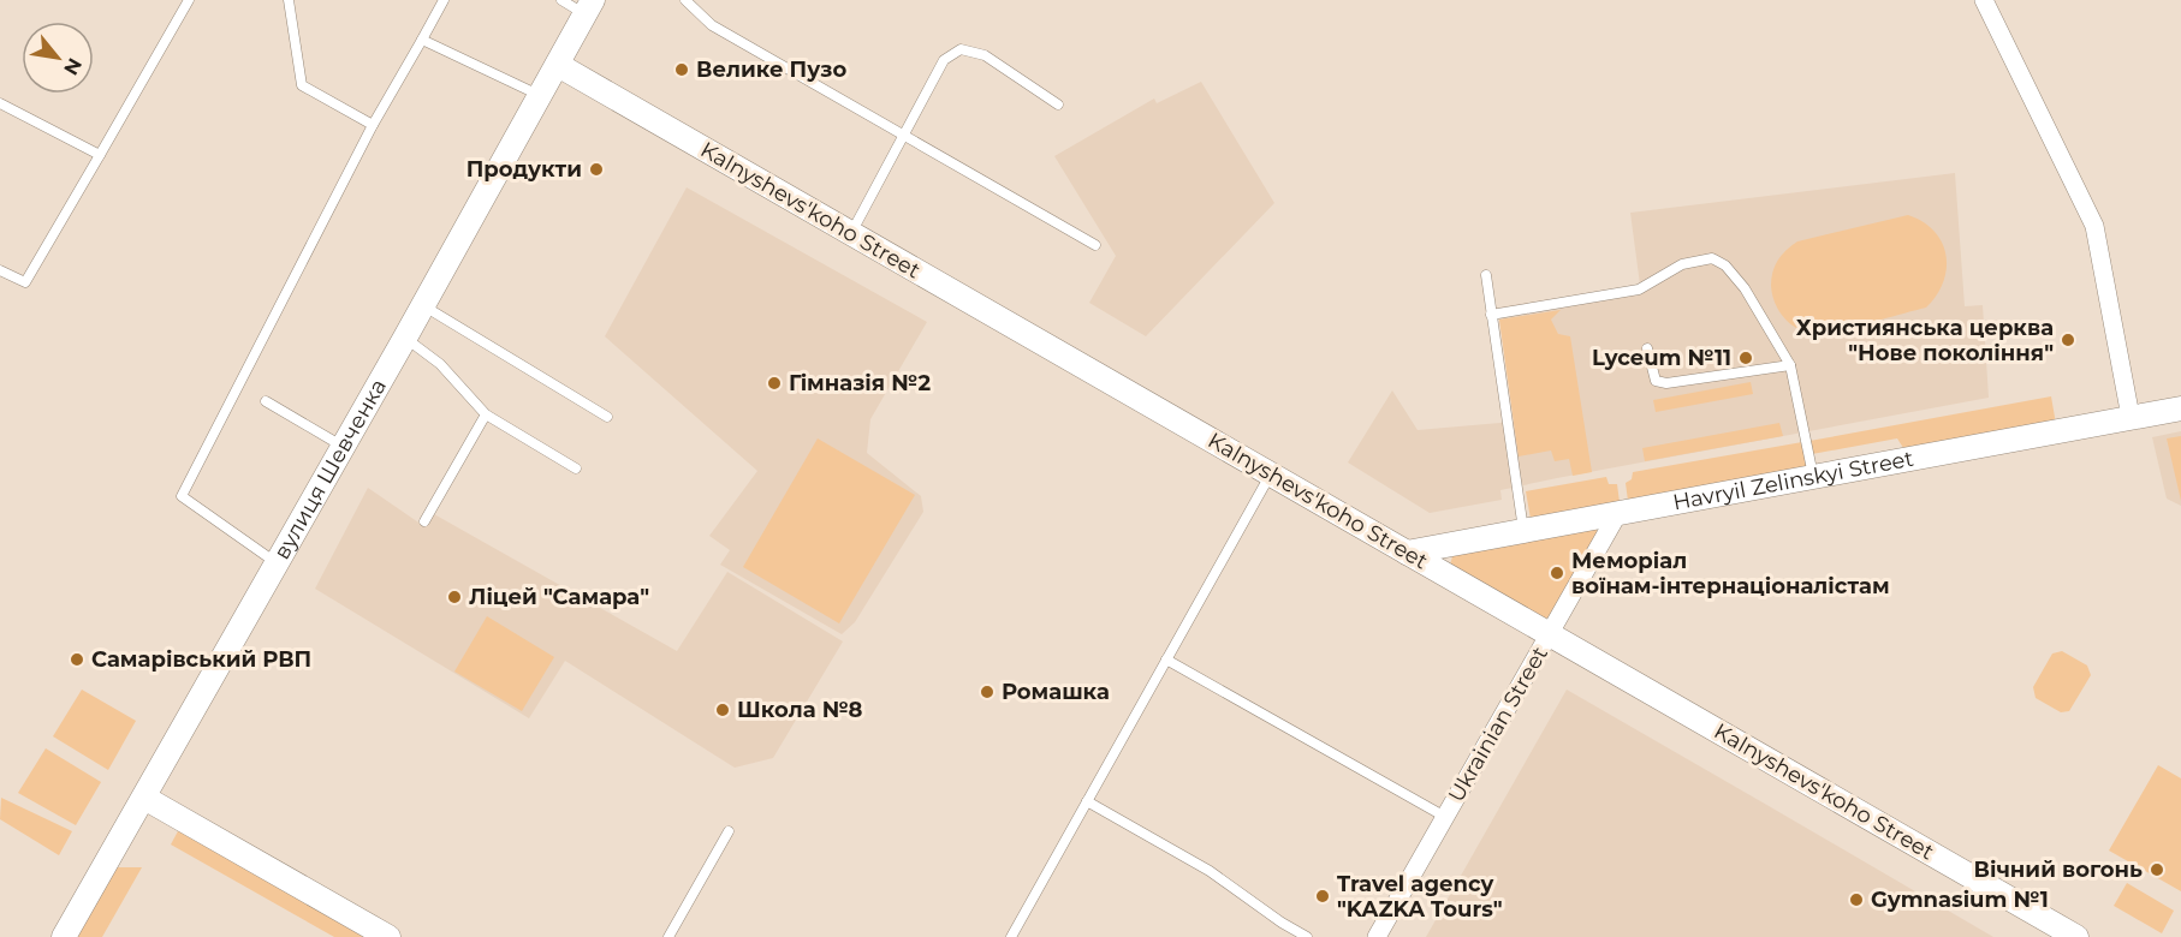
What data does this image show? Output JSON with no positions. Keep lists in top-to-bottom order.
{
  "streets": {
    "street": [
      "Kalnyshevsʹkoho Street",
      "вулиця Шевченка",
      "Havryil Zelinskyi Street",
      "Ukrainian Street"
    ]
  },
  "crossings": [
    ["Kalnyshevsʹkoho Street", "вулиця Шевченка"],
    ["Kalnyshevsʹkoho Street", "Havryil Zelinskyi Street"],
    ["Kalnyshevsʹkoho Street", "Ukrainian Street"],
    ["Havryil Zelinskyi Street", "Ukrainian Street"]
  ],
  "places": [
    "Велике Пузо",
    "Продукти",
    "Християнська церква \"Нове покоління\"",
    "Lyceum №11",
    "Гімназія №2",
    "Меморіал воїнам-інтернаціоналістам",
    "Ліцей \"Самара\"",
    "Самарівський РВП",
    "Ромашка",
    "Школа №8",
    "Вічний вогонь",
    "Travel agency \"KAZKA Tours\"",
    "Gymnasium №1"
  ],
  "north": "bottom right"
}
